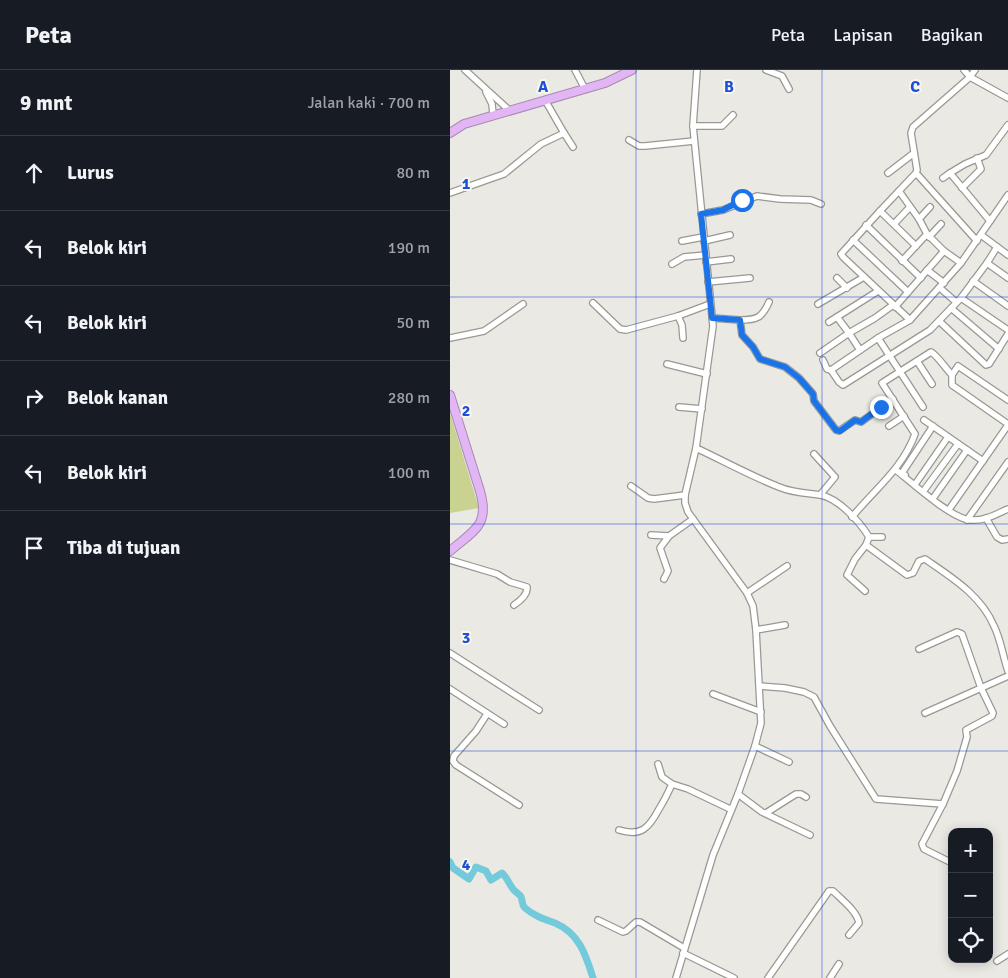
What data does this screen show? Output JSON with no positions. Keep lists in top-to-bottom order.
{
  "page": {
    "header": "Peta",
    "nav": ["Peta", "Lapisan", "Bagikan"],
    "heading": ["9 mnt", "Jalan kaki · 700 m"],
    "list": [
      ["Lurus", "80 m"],
      ["Belok kiri", "190 m"],
      ["Belok kiri", "50 m"],
      ["Belok kanan", "280 m"],
      ["Belok kiri", "100 m"],
      "Tiba di tujuan"
    ],
    "map_buttons": ["+", "−"]
  },
  "grid": {
    "columns": ["A", "B", "C"],
    "rows": [
      "1",
      "2",
      "3",
      "4"
    ]
  }
}
